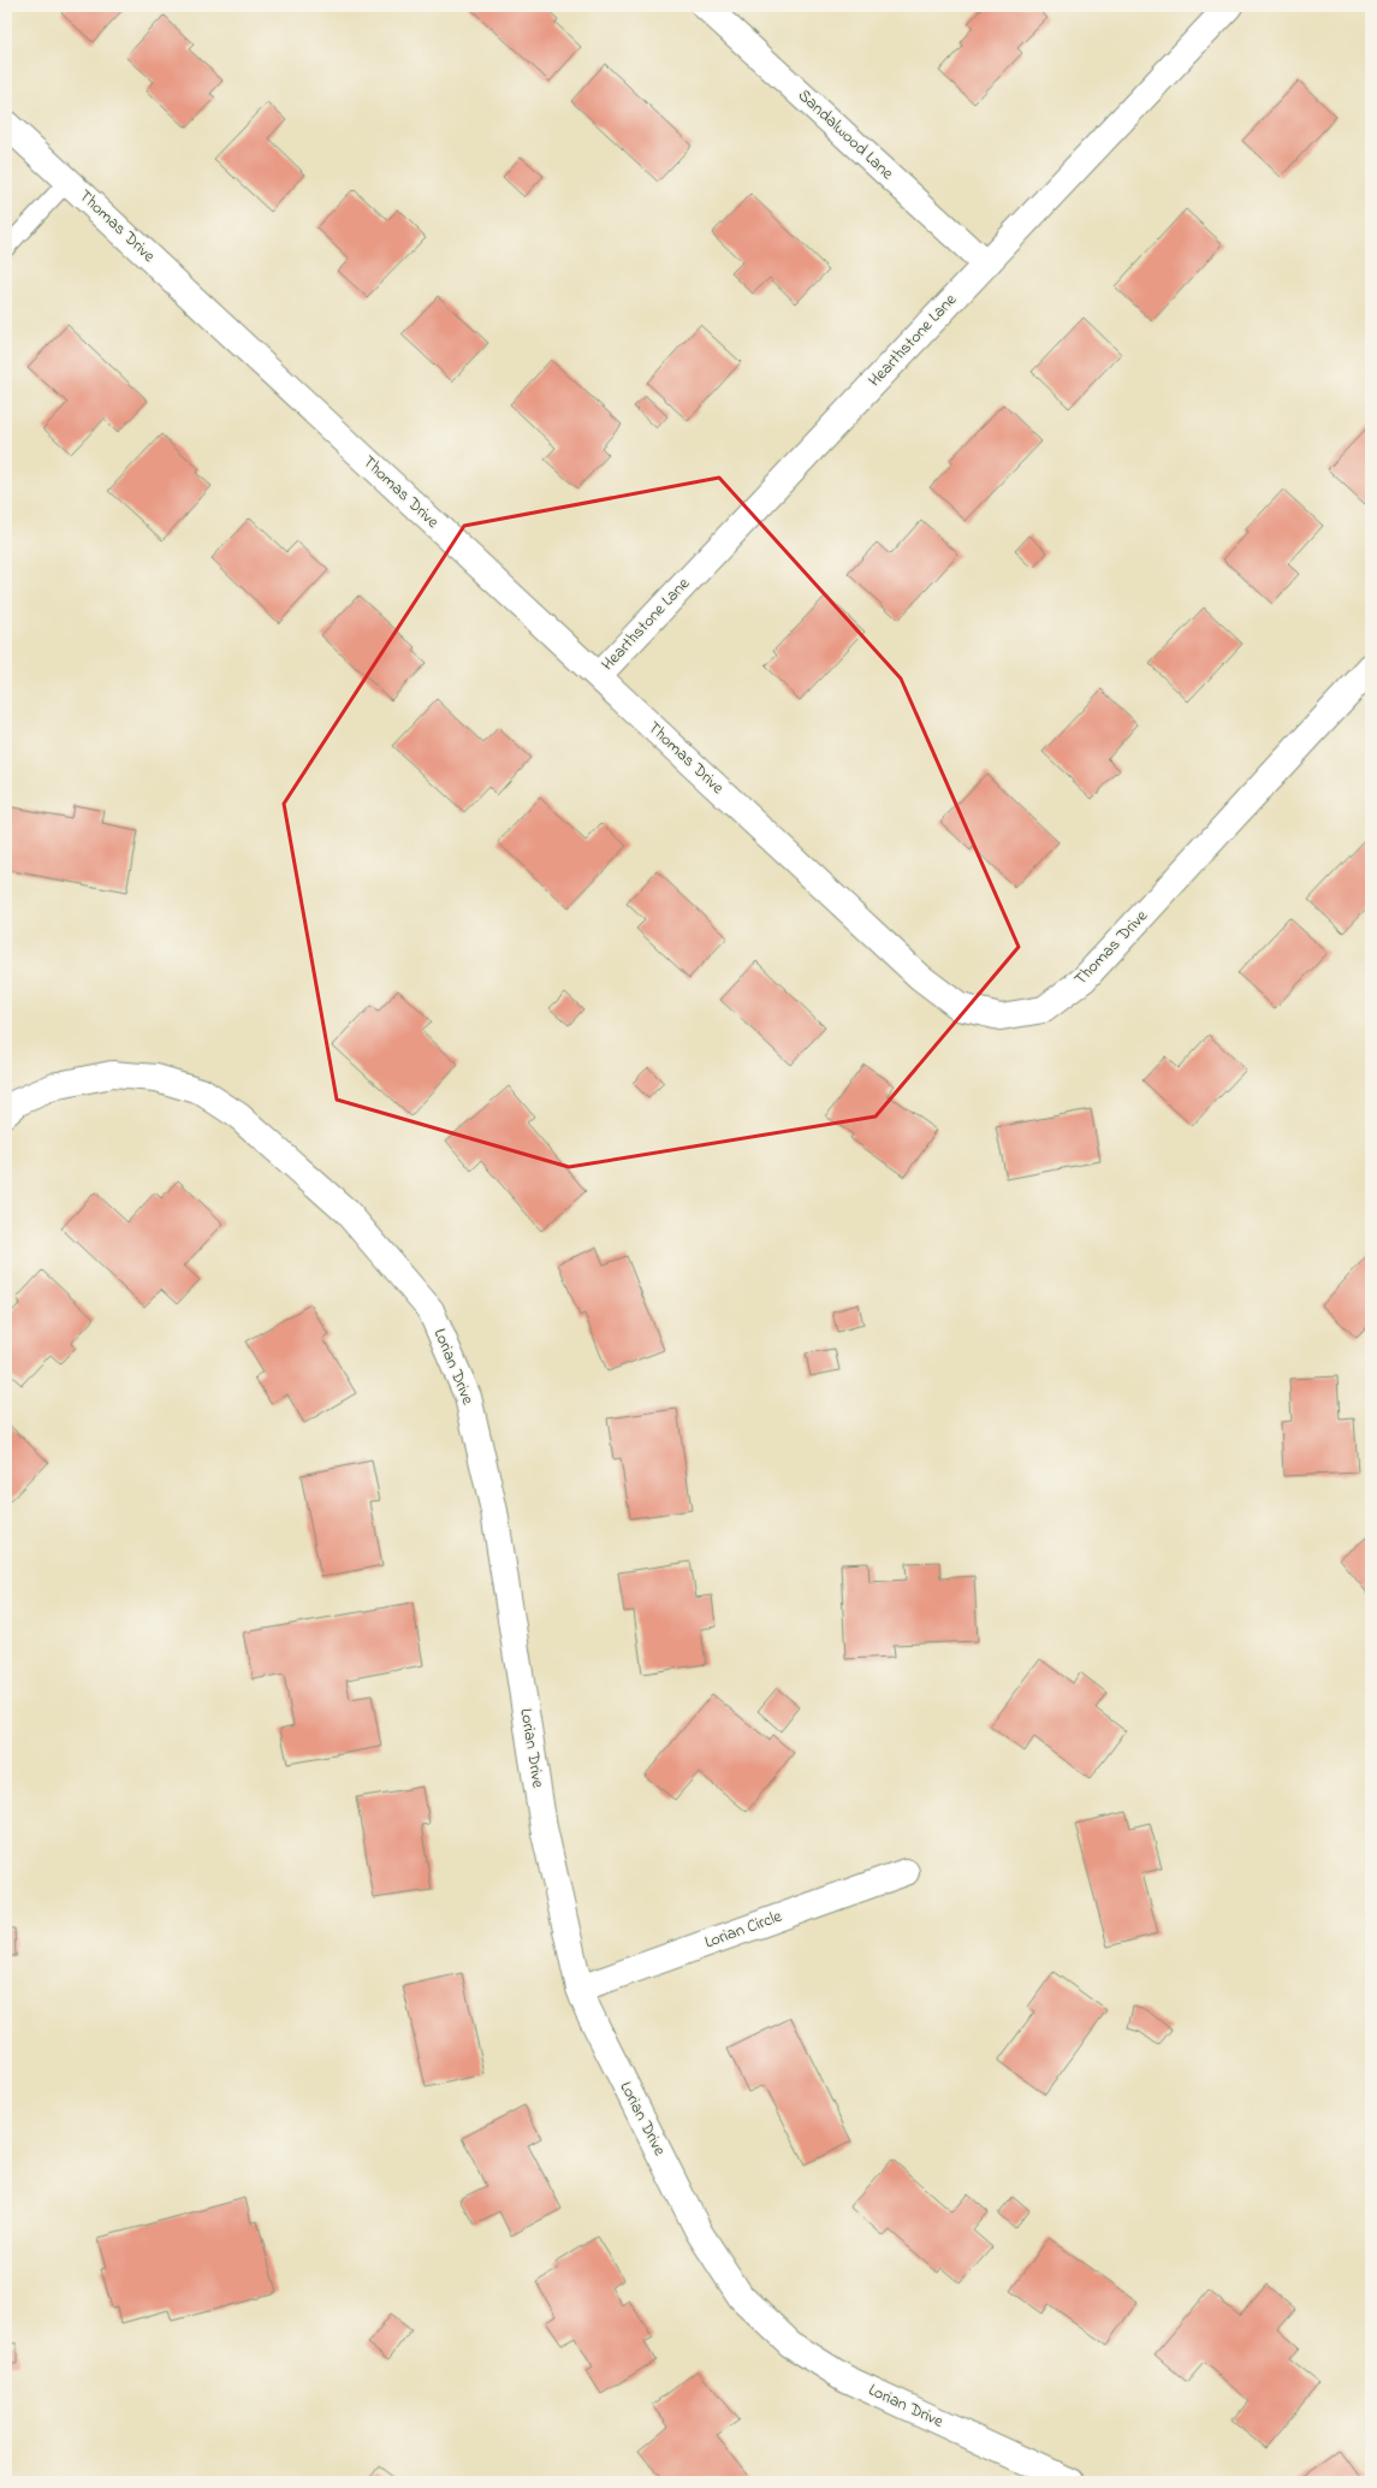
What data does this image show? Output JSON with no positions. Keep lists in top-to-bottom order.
{
  "streets": {
    "street": [
      "Sandalwood Lane",
      "Thomas Drive",
      "Hearthstone Lane",
      "Lorian Drive",
      "Lorian Circle"
    ]
  },
  "crossings": [
    ["Sandalwood Lane", "Hearthstone Lane"],
    ["Thomas Drive", "Hearthstone Lane"],
    ["Lorian Drive", "Lorian Circle"]
  ]
}
